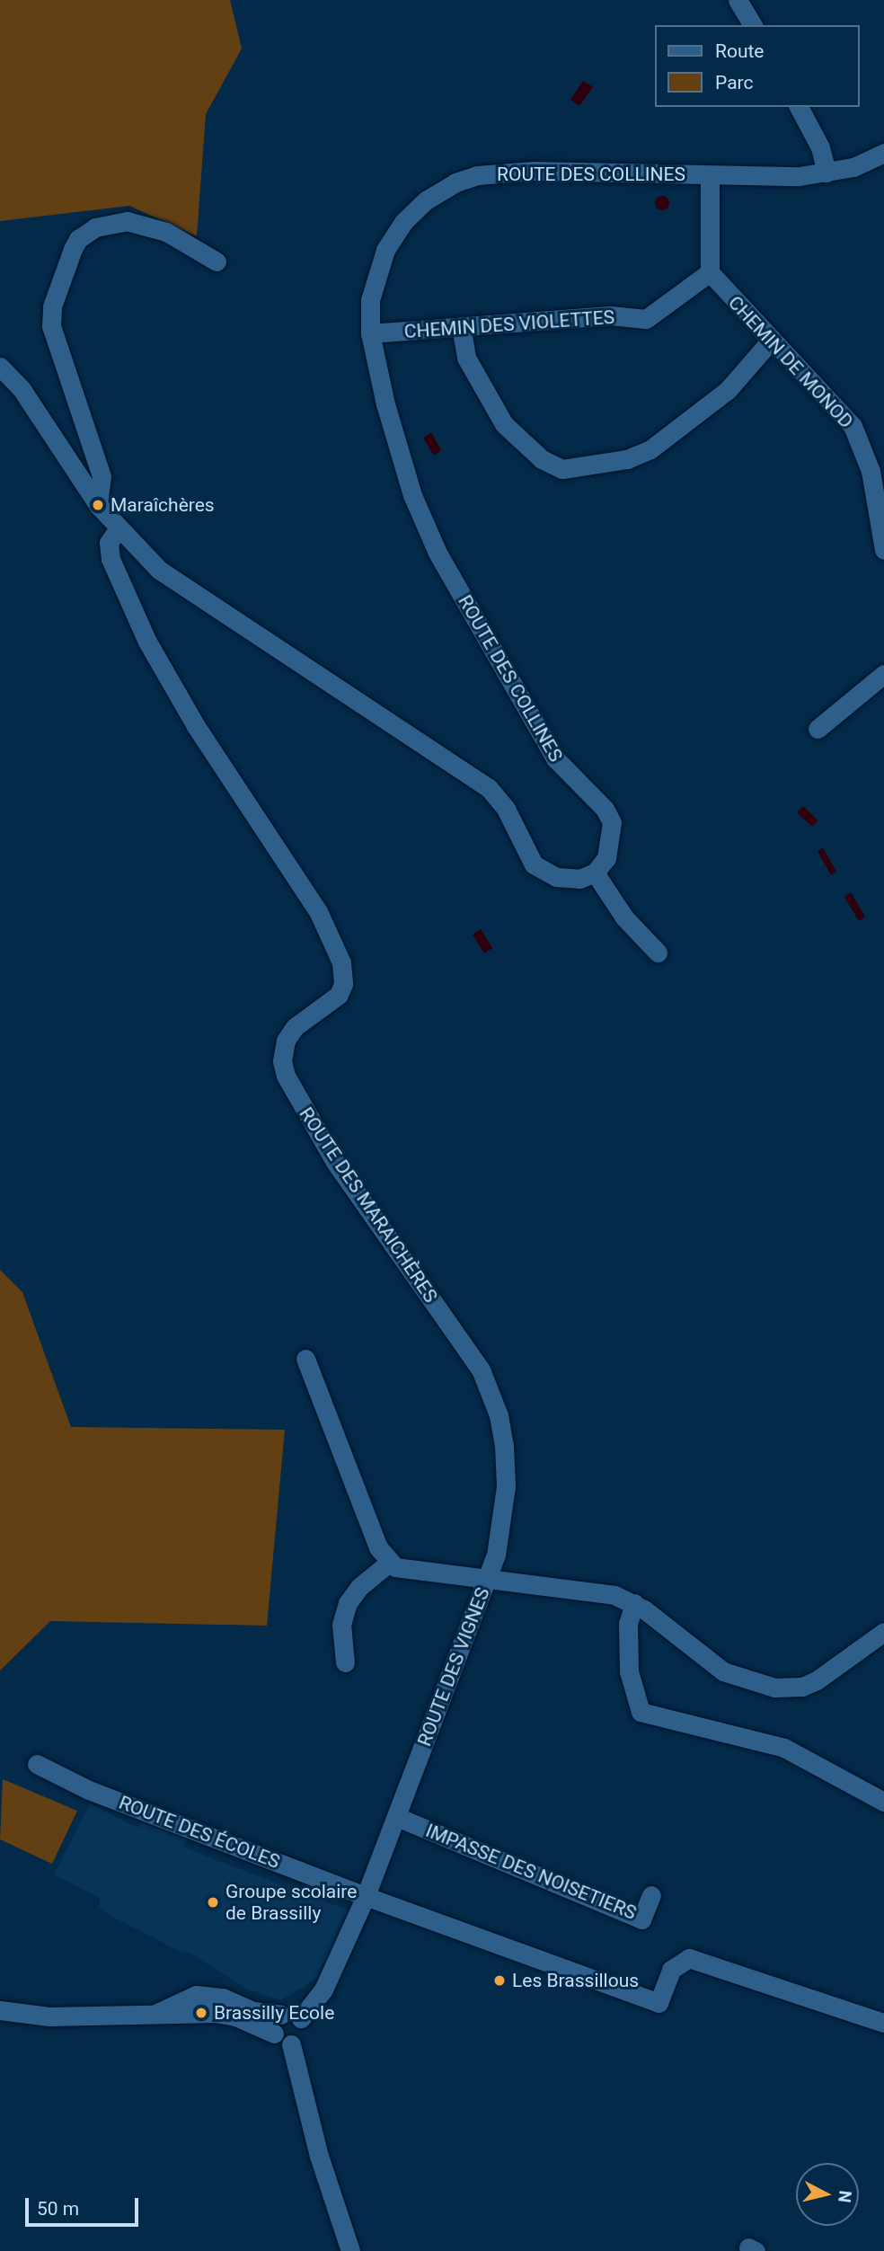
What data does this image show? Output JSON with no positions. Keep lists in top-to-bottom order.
{
  "streets": {
    "street": [
      "ROUTE DES COLLINES",
      "CHEMIN DES VIOLETTES",
      "CHEMIN DE MONOD",
      "ROUTE DES MARAICHÈRES",
      "ROUTE DES VIGNES",
      "ROUTE DES ÉCOLES",
      "IMPASSE DES NOISETIERS"
    ]
  },
  "crossings": [
    ["ROUTE DES COLLINES", "CHEMIN DES VIOLETTES"],
    ["CHEMIN DES VIOLETTES", "CHEMIN DE MONOD"],
    ["ROUTE DES MARAICHÈRES", "ROUTE DES VIGNES"],
    ["ROUTE DES VIGNES", "ROUTE DES ÉCOLES"],
    ["ROUTE DES VIGNES", "IMPASSE DES NOISETIERS"]
  ],
  "places": [
    "Maraîchères",
    "Groupe scolaire de Brassilly",
    "Les Brassillous",
    "Brassilly Ecole"
  ],
  "legend": ["Route", "Parc"],
  "scale_bar": "50 m",
  "north": "right"
}
